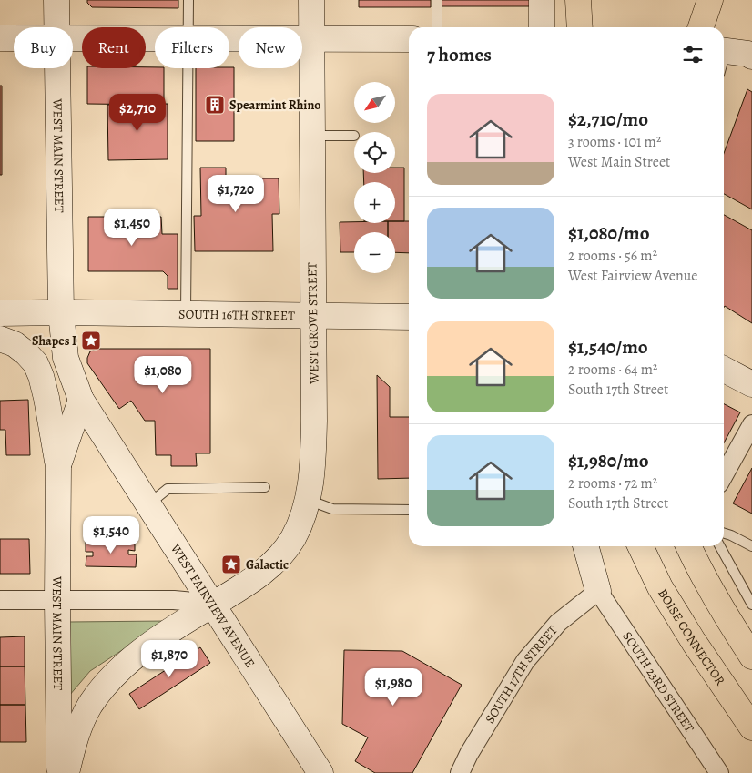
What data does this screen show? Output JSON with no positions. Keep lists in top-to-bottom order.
{
  "streets": {
    "highway": ["BOISE CONNECTOR"],
    "main road": [
      "WEST MAIN STREET",
      "SOUTH 16TH STREET",
      "WEST GROVE STREET",
      "WEST FAIRVIEW AVENUE"
    ],
    "street": ["SOUTH 17TH STREET", "SOUTH 23RD STREET"]
  },
  "crossings": [
    ["WEST MAIN STREET", "SOUTH 16TH STREET"],
    ["WEST MAIN STREET", "WEST FAIRVIEW AVENUE"],
    ["SOUTH 16TH STREET", "WEST GROVE STREET"],
    ["SOUTH 16TH STREET", "WEST FAIRVIEW AVENUE"],
    ["WEST GROVE STREET", "WEST FAIRVIEW AVENUE"],
    ["SOUTH 17TH STREET", "SOUTH 23RD STREET"]
  ],
  "places": {
    "building": ["Spearmint Rhino"],
    "place": ["Shapes I", "Galactic"]
  },
  "north": "bottom left",
  "page": {
    "chip": [
      "Buy",
      "Rent",
      "Filters",
      "New"
    ],
    "heading": "7 homes",
    "map_buttons": ["+", "−"],
    "list": [
      {
        "name": "$2,710/mo",
        "note": "3 rooms · 101 m² · West Main Street"
      },
      {
        "name": "$1,080/mo",
        "note": "2 rooms · 56 m² · West Fairview Avenue"
      },
      {
        "name": "$1,540/mo",
        "note": "2 rooms · 64 m² · South 17th Street"
      },
      {
        "name": "$1,980/mo",
        "note": "2 rooms · 72 m² · South 17th Street"
      }
    ],
    "price": [
      "$2,710",
      "$1,720",
      "$1,450",
      "$1,080",
      "$1,540",
      "$1,870",
      "$1,980"
    ]
  }
}
